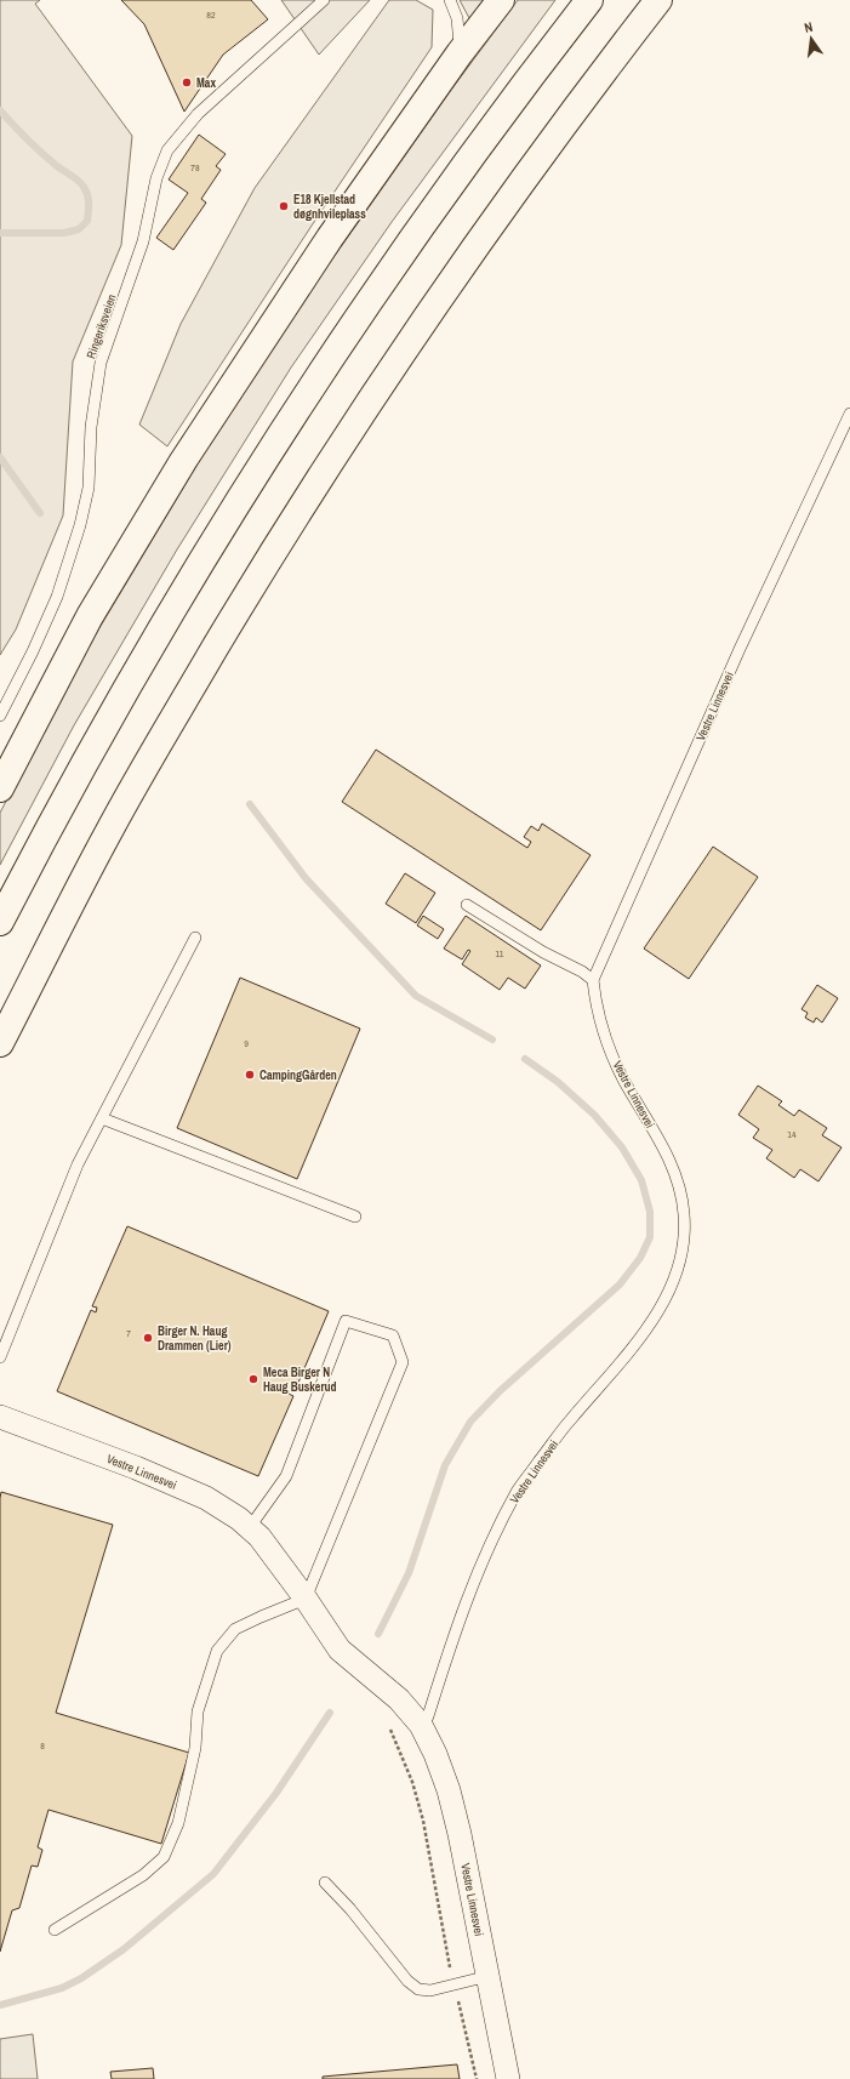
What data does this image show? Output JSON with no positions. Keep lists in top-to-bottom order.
{
  "streets": {
    "street": ["Vestre Linnesvei"],
    "lane": ["Ringeriksveien"]
  },
  "places": [
    "Max",
    "E18 Kjellstad døgnhvileplass",
    "CampingGården",
    "Birger N. Haug Drammen (Lier)",
    "Meca Birger N Haug Buskerud"
  ],
  "house_numbers": [
    "82",
    "78",
    "11",
    "9",
    "14",
    "7",
    "8"
  ],
  "north": "top"
}
